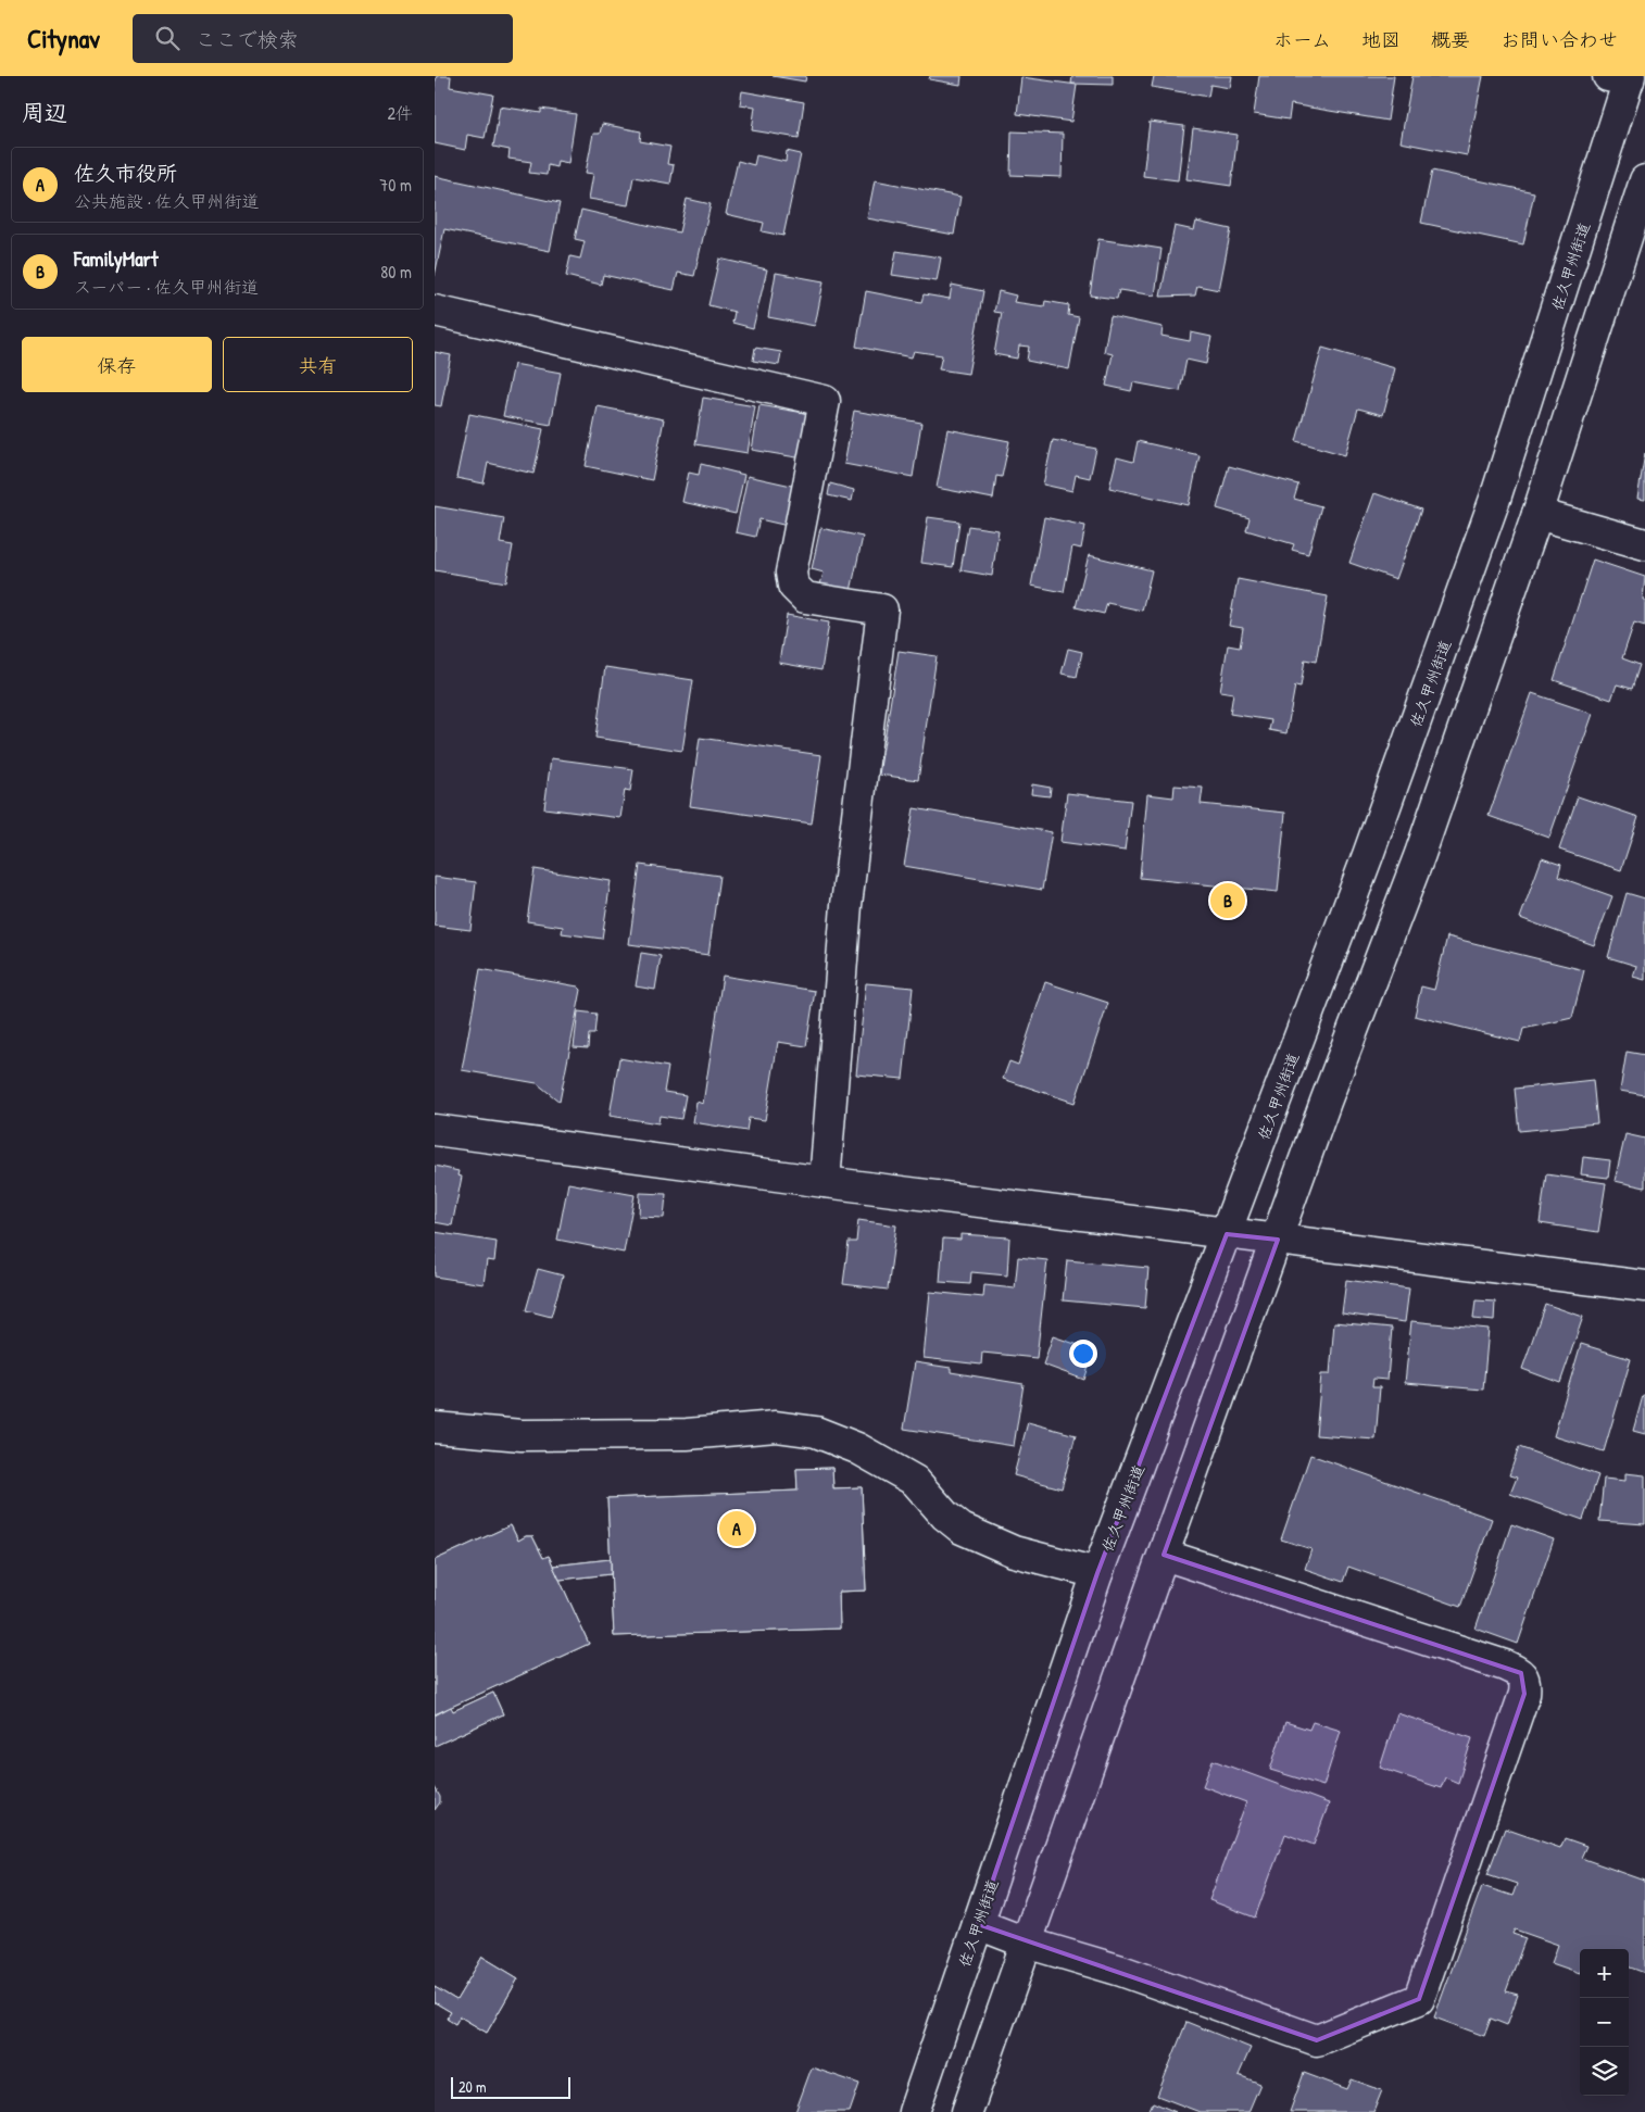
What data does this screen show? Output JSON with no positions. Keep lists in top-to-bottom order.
{
  "streets": {
    "street": ["佐久甲州街道"]
  },
  "scale_bar": "20 m",
  "page": {
    "header": "Citynav",
    "search": "ここで検索",
    "nav": [
      "ホーム",
      "地図",
      "概要",
      "お問い合わせ"
    ],
    "heading": ["周辺", "2件"],
    "list": [
      {
        "mark": "A",
        "name": "佐久市役所",
        "note": "公共施設 · 佐久甲州街道",
        "value": "70 m"
      },
      {
        "mark": "B",
        "name": "FamilyMart",
        "note": "スーパー · 佐久甲州街道",
        "value": "80 m"
      }
    ],
    "buttons": ["保存", "共有"],
    "pins": ["B", "A"],
    "map_buttons": ["+", "−"],
    "scale": "20 m"
  }
}
